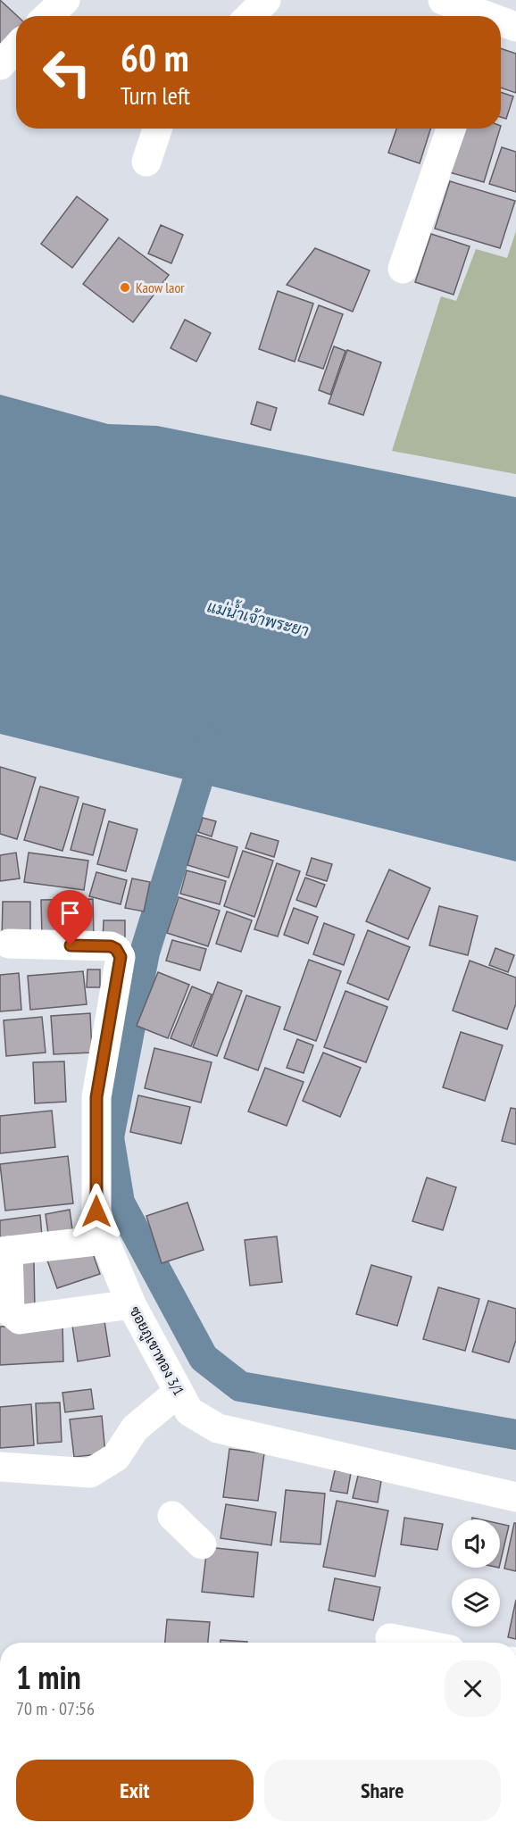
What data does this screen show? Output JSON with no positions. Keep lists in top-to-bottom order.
{
  "streets": {
    "street": ["ซอยภูเขาทอง 3/1"]
  },
  "water": ["แม่น้ำเจ้าพระยา"],
  "places": ["Kaow laor"],
  "page": {
    "turn": ["60 m", "Turn left"],
    "heading": ["1 min", "70 m · 07:56"],
    "buttons": ["Exit", "Share"]
  }
}
